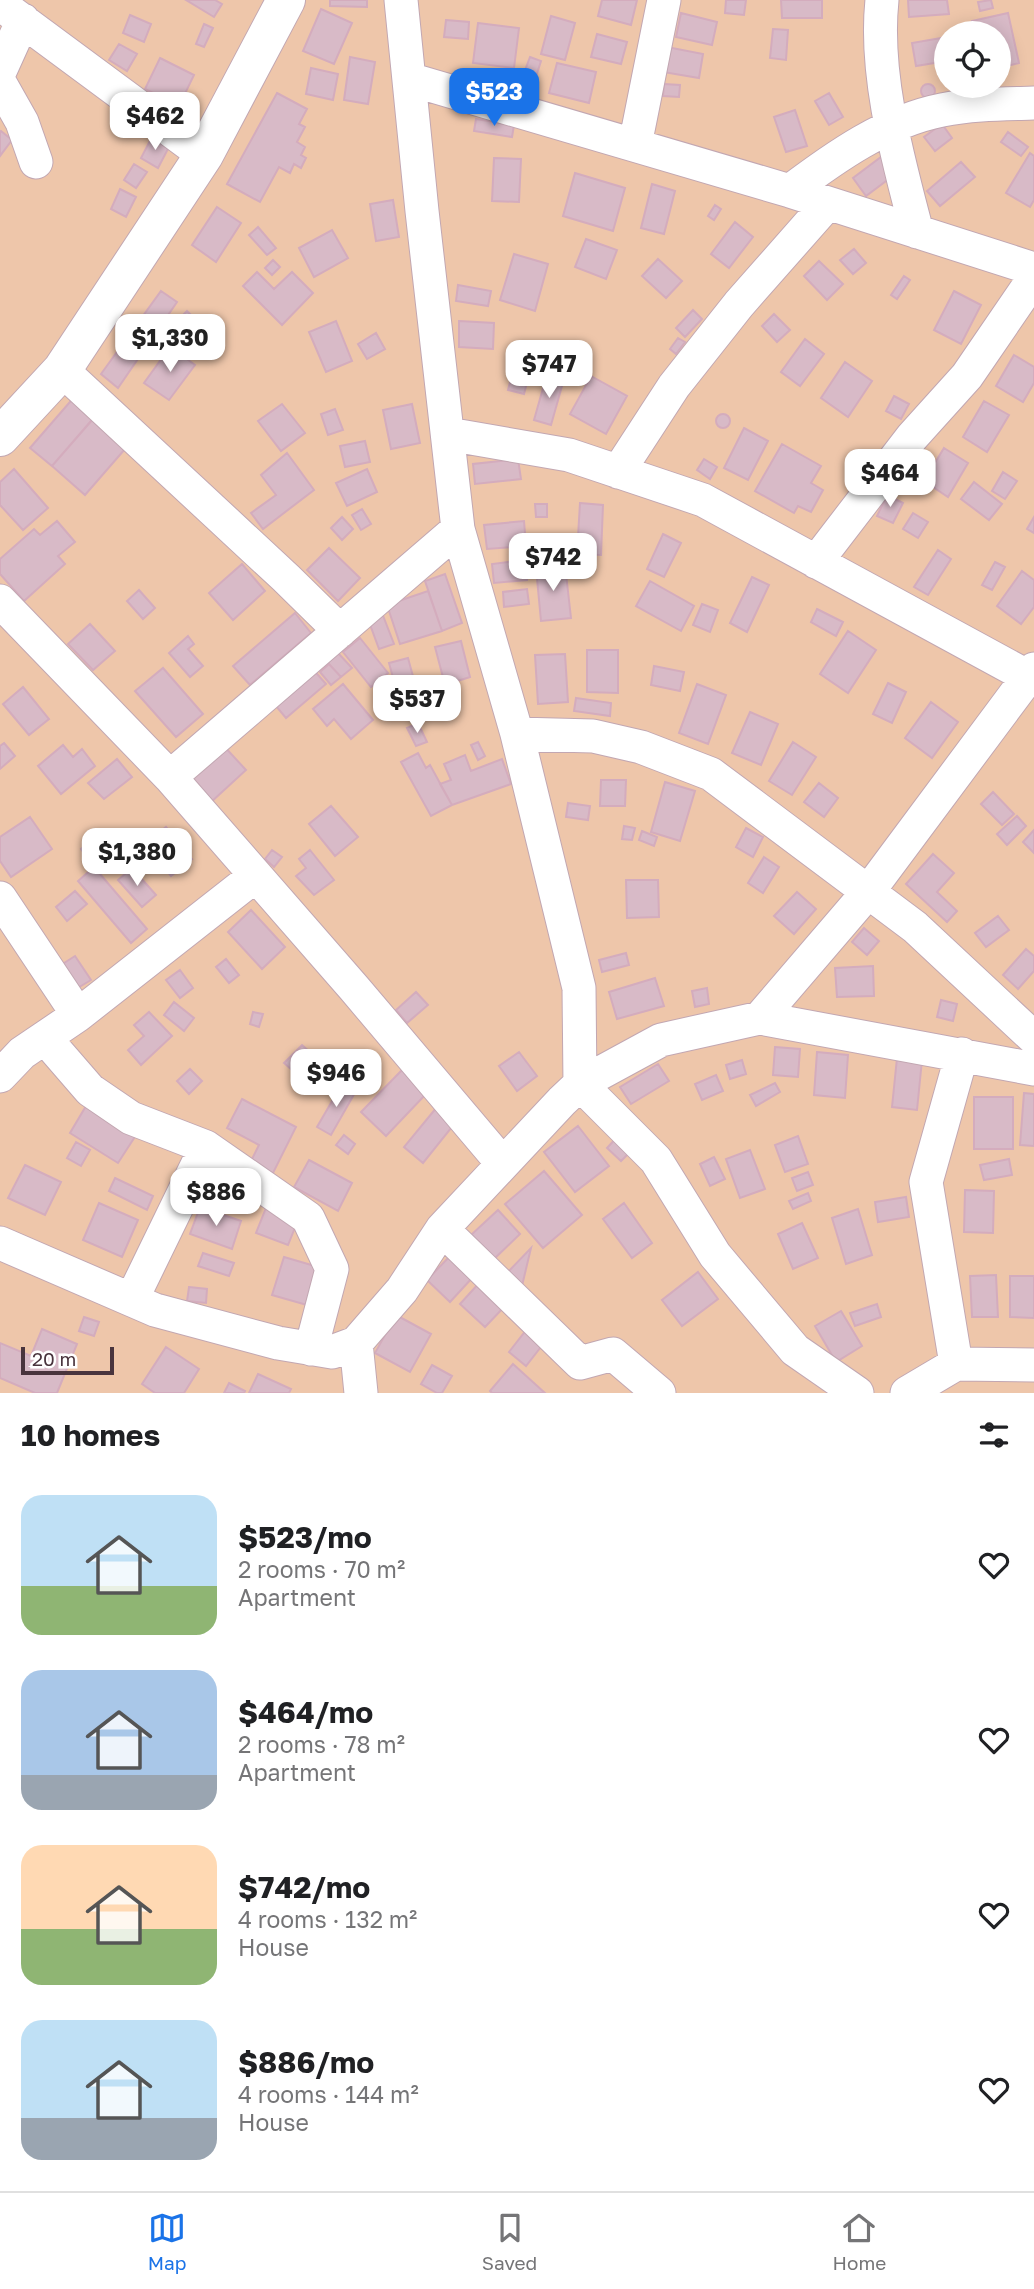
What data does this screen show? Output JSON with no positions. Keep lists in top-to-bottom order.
{
  "scale_bar": "20 m",
  "page": {
    "price": [
      "$523",
      "$462",
      "$1,330",
      "$747",
      "$464",
      "$742",
      "$537",
      "$1,380",
      "$946",
      "$886"
    ],
    "scale": "20 m",
    "heading": "10 homes",
    "list": [
      {
        "name": "$523/mo",
        "note": "2 rooms · 70 m² · Apartment"
      },
      {
        "name": "$464/mo",
        "note": "2 rooms · 78 m² · Apartment"
      },
      {
        "name": "$742/mo",
        "note": "4 rooms · 132 m² · House"
      },
      {
        "name": "$886/mo",
        "note": "4 rooms · 144 m² · House"
      }
    ],
    "tabs": ["Map", "Saved", "Home"]
  }
}
